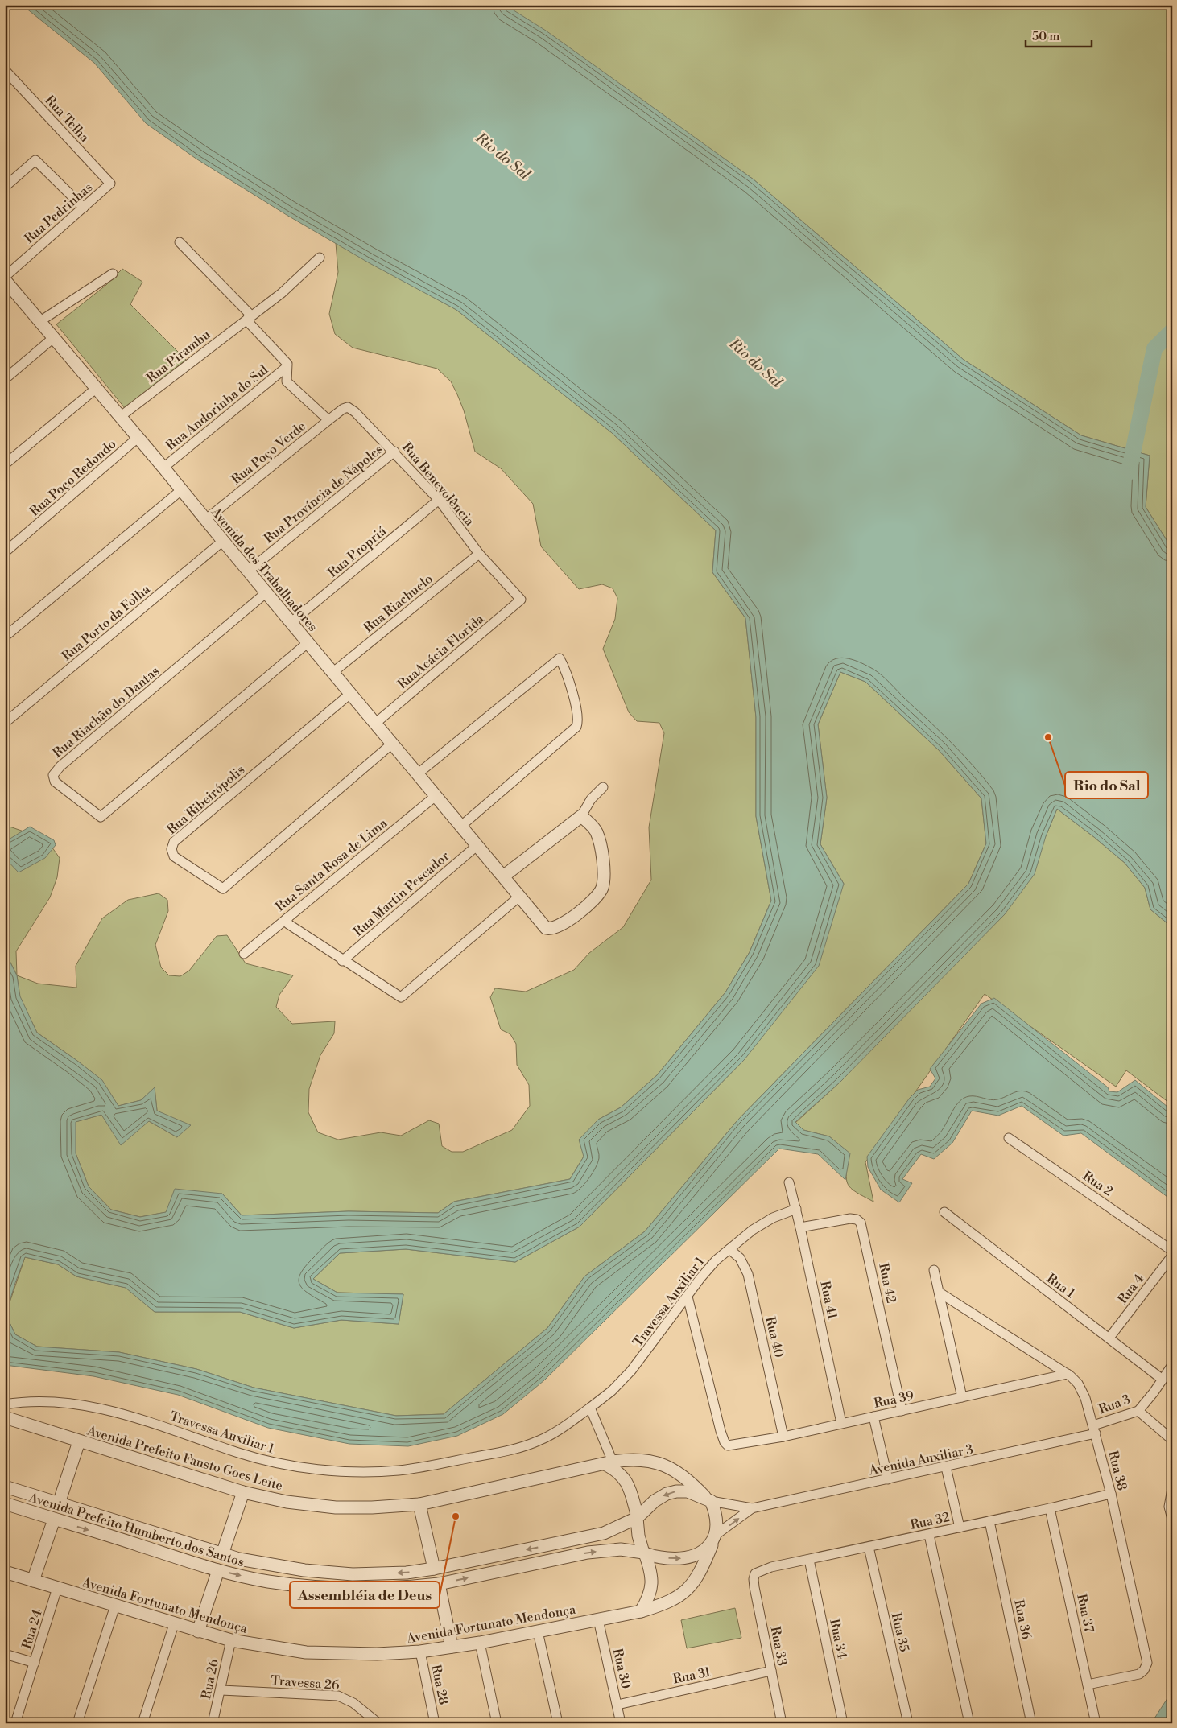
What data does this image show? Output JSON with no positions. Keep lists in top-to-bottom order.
{
  "streets": {
    "street": [
      "Rua Telha",
      "Rua Pedrinhas",
      "Rua Pirambu",
      "Rua Andorinha do Sul",
      "Rua Poço Verde",
      "Rua Poço Redondo",
      "Rua Benevolência",
      "Rua Província de Nápoles",
      "Rua Propriá",
      "Avenida dos Trabalhadores",
      "Rua Riachuelo",
      "Rua Porto da Folha",
      "RuaAcácia Florida",
      "Rua Riachão do Dantas",
      "Rua Ribeirópolis",
      "Rua Santa Rosa de Lima",
      "Rua Martin Pescador",
      "Rua 2",
      "Rua 42",
      "Rua 1",
      "Rua 4",
      "Rua 41",
      "Travessa Auxiliar 1",
      "Rua 40",
      "Rua 39",
      "Rua 3",
      "Avenida Prefeito Fausto Goes Leite",
      "Avenida Auxiliar 3",
      "Rua 38",
      "Rua 32",
      "Avenida Prefeito Humberto dos Santos",
      "Avenida Fortunato Mendonça",
      "Rua 37",
      "Rua 36",
      "Rua 24",
      "Rua 35",
      "Rua 34",
      "Rua 33",
      "Rua 30",
      "Rua 31",
      "Rua 26",
      "Travessa 26",
      "Rua 28"
    ]
  },
  "crossings": [
    ["Rua Telha", "Rua Pedrinhas"],
    ["Rua Pirambu", "Avenida dos Trabalhadores"],
    ["Rua Andorinha do Sul", "Avenida dos Trabalhadores"],
    ["Rua Poço Verde", "Rua Benevolência"],
    ["Rua Poço Verde", "Avenida dos Trabalhadores"],
    ["Rua Poço Redondo", "Avenida dos Trabalhadores"],
    ["Rua Benevolência", "Rua Província de Nápoles"],
    ["Rua Benevolência", "Rua Propriá"],
    ["Rua Benevolência", "Rua Riachuelo"],
    ["Rua Benevolência", "RuaAcácia Florida"],
    ["Rua Província de Nápoles", "Avenida dos Trabalhadores"],
    ["Rua Propriá", "Avenida dos Trabalhadores"],
    ["Avenida dos Trabalhadores", "Rua Riachuelo"],
    ["Avenida dos Trabalhadores", "Rua Porto da Folha"],
    ["Avenida dos Trabalhadores", "RuaAcácia Florida"],
    ["Avenida dos Trabalhadores", "Rua Riachão do Dantas"],
    ["Avenida dos Trabalhadores", "Rua Ribeirópolis"],
    ["Avenida dos Trabalhadores", "Rua Santa Rosa de Lima"],
    ["Avenida dos Trabalhadores", "Rua Martin Pescador"],
    ["Rua 42", "Rua 41"],
    ["Rua 42", "Rua 39"],
    ["Rua 1", "Rua 4"],
    ["Rua 1", "Rua 3"],
    ["Rua 41", "Travessa Auxiliar 1"],
    ["Rua 41", "Rua 39"],
    ["Travessa Auxiliar 1", "Rua 40"],
    ["Travessa Auxiliar 1", "Rua 39"],
    ["Rua 40", "Rua 39"],
    ["Rua 39", "Rua 38"],
    ["Rua 3", "Avenida Auxiliar 3"],
    ["Rua 3", "Rua 38"],
    ["Avenida Prefeito Fausto Goes Leite", "Avenida Prefeito Humberto dos Santos"],
    ["Avenida Prefeito Fausto Goes Leite", "Avenida Fortunato Mendonça"],
    ["Avenida Auxiliar 3", "Rua 38"],
    ["Rua 38", "Rua 32"],
    ["Rua 38", "Rua 37"],
    ["Rua 32", "Rua 37"],
    ["Rua 32", "Rua 36"],
    ["Rua 32", "Rua 35"],
    ["Rua 32", "Rua 34"],
    ["Rua 32", "Rua 33"],
    ["Avenida Prefeito Humberto dos Santos", "Avenida Fortunato Mendonça"],
    ["Avenida Fortunato Mendonça", "Rua 24"],
    ["Avenida Fortunato Mendonça", "Rua 30"],
    ["Avenida Fortunato Mendonça", "Rua 26"],
    ["Avenida Fortunato Mendonça", "Rua 28"],
    ["Rua 33", "Rua 31"],
    ["Rua 30", "Rua 31"],
    ["Rua 26", "Travessa 26"]
  ],
  "water": ["Rio do Sal"],
  "places": ["Rio do Sal", "Assembléia de Deus"],
  "scale_bar": "50 m"
}
